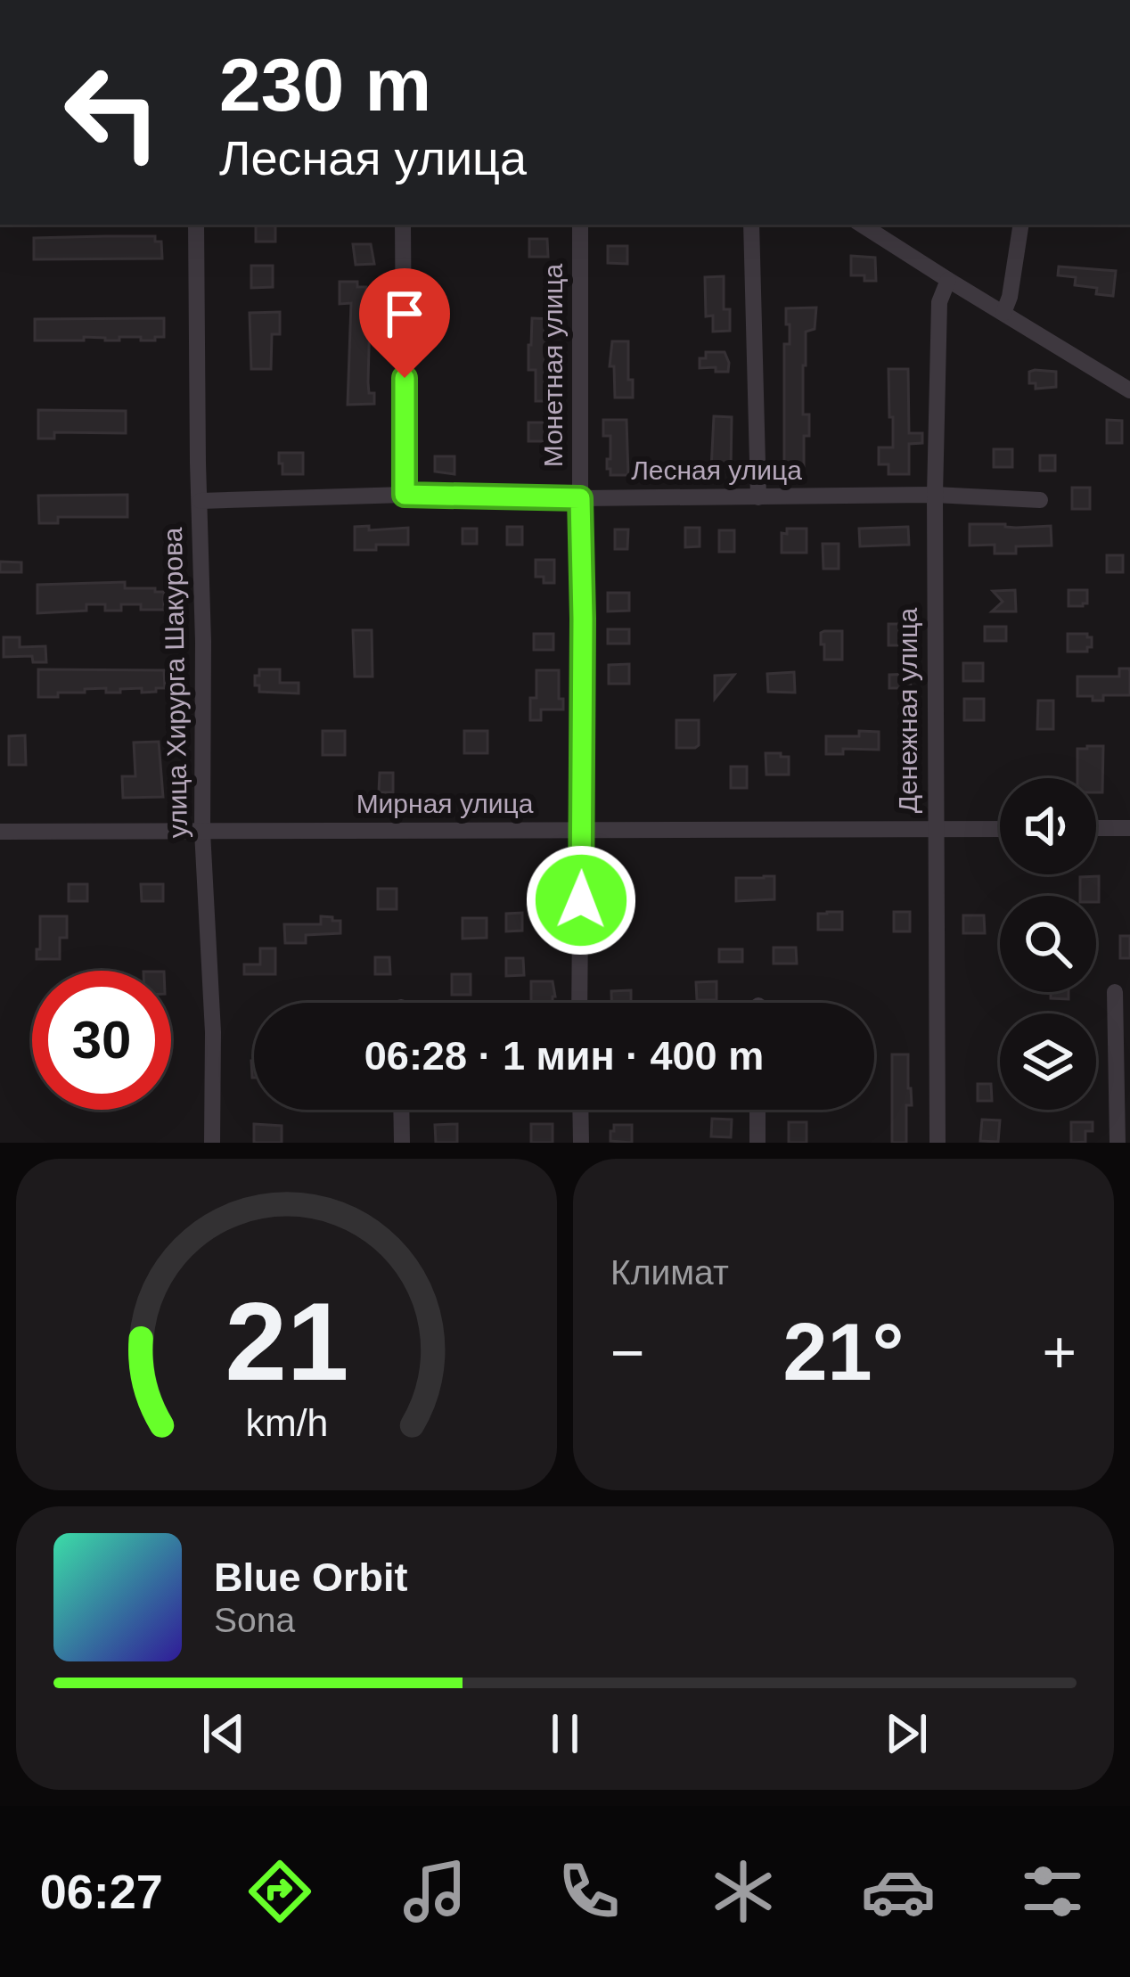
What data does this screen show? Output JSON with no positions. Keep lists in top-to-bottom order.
{
  "streets": {
    "street": [
      "Монетная улица",
      "Лесная улица",
      "улица Хирурга Шакурова",
      "Денежная улица",
      "Мирная улица"
    ]
  },
  "crossings": [
    ["Монетная улица", "Лесная улица"],
    ["Монетная улица", "Мирная улица"],
    ["Лесная улица", "улица Хирурга Шакурова"],
    ["Лесная улица", "Денежная улица"],
    ["улица Хирурга Шакурова", "Мирная улица"],
    ["Денежная улица", "Мирная улица"]
  ],
  "page": {
    "turn": ["230 m", "Лесная улица"],
    "limit": "30",
    "trip": "06:28 · 1 мин · 400 m",
    "tile": "Климат",
    "heat": ["−", "21°", "+"],
    "song": ["Blue Orbit", "Sona"],
    "tabs": "06:27",
    "gauge": ["21", "km/h"]
  }
}
